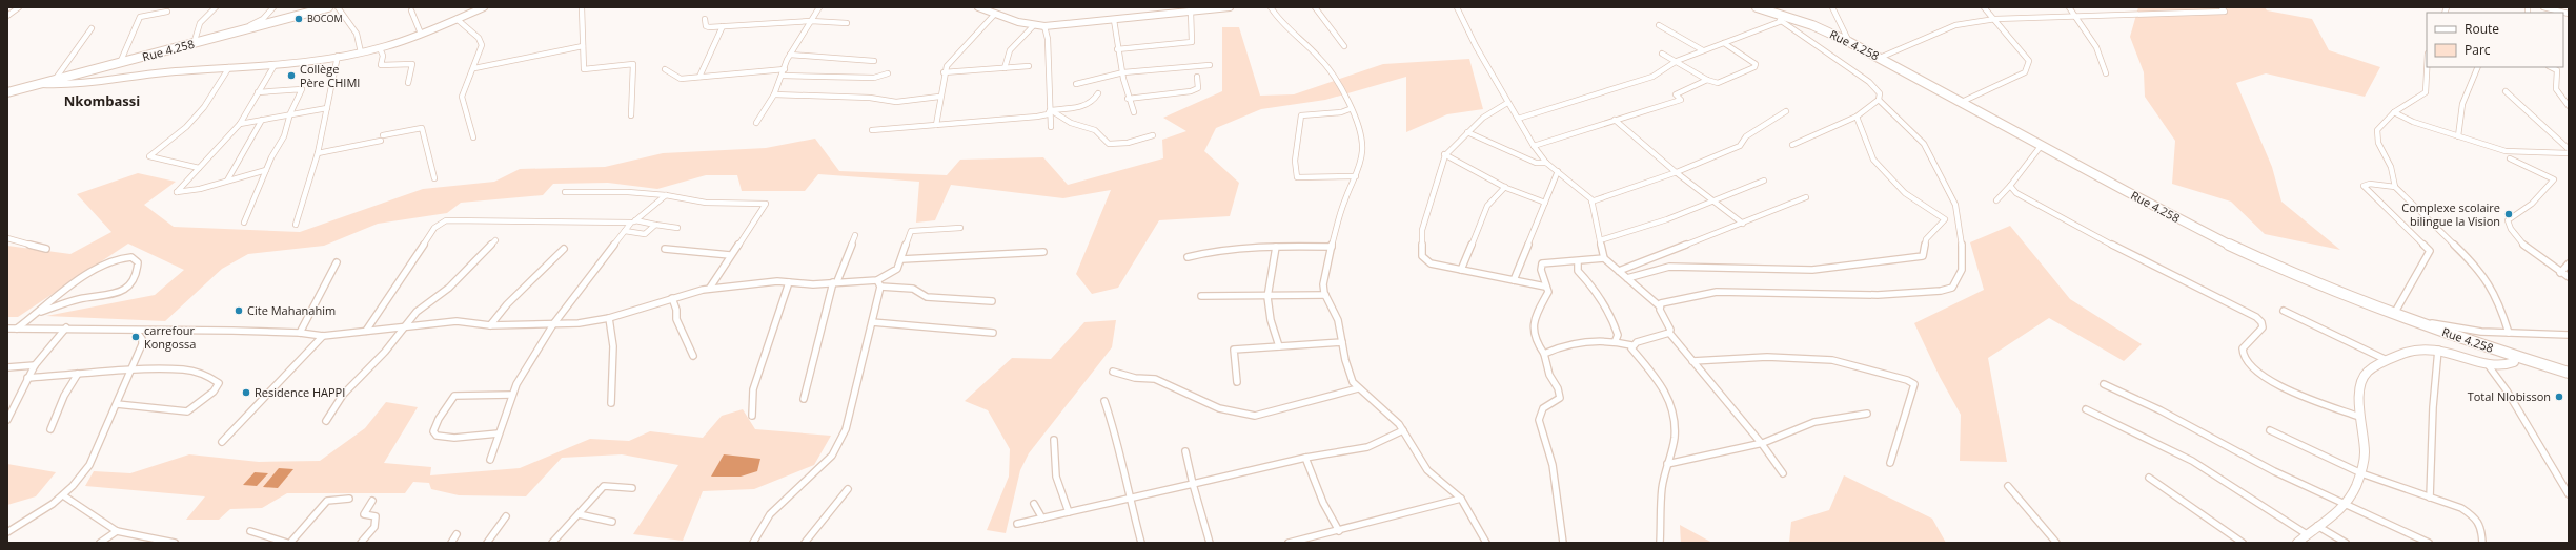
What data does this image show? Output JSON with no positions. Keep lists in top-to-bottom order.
{
  "streets": {
    "highway": ["Rue 4.258"]
  },
  "districts": ["Nkombassi"],
  "places": [
    "BOCOM",
    "Collège Père CHIMI",
    "Complexe scolaire bilingue la Vision",
    "Cite Mahanahim",
    "carrefour Kongossa",
    "Residence HAPPI",
    "Total Nlobisson"
  ],
  "legend": ["Route", "Parc"]
}
